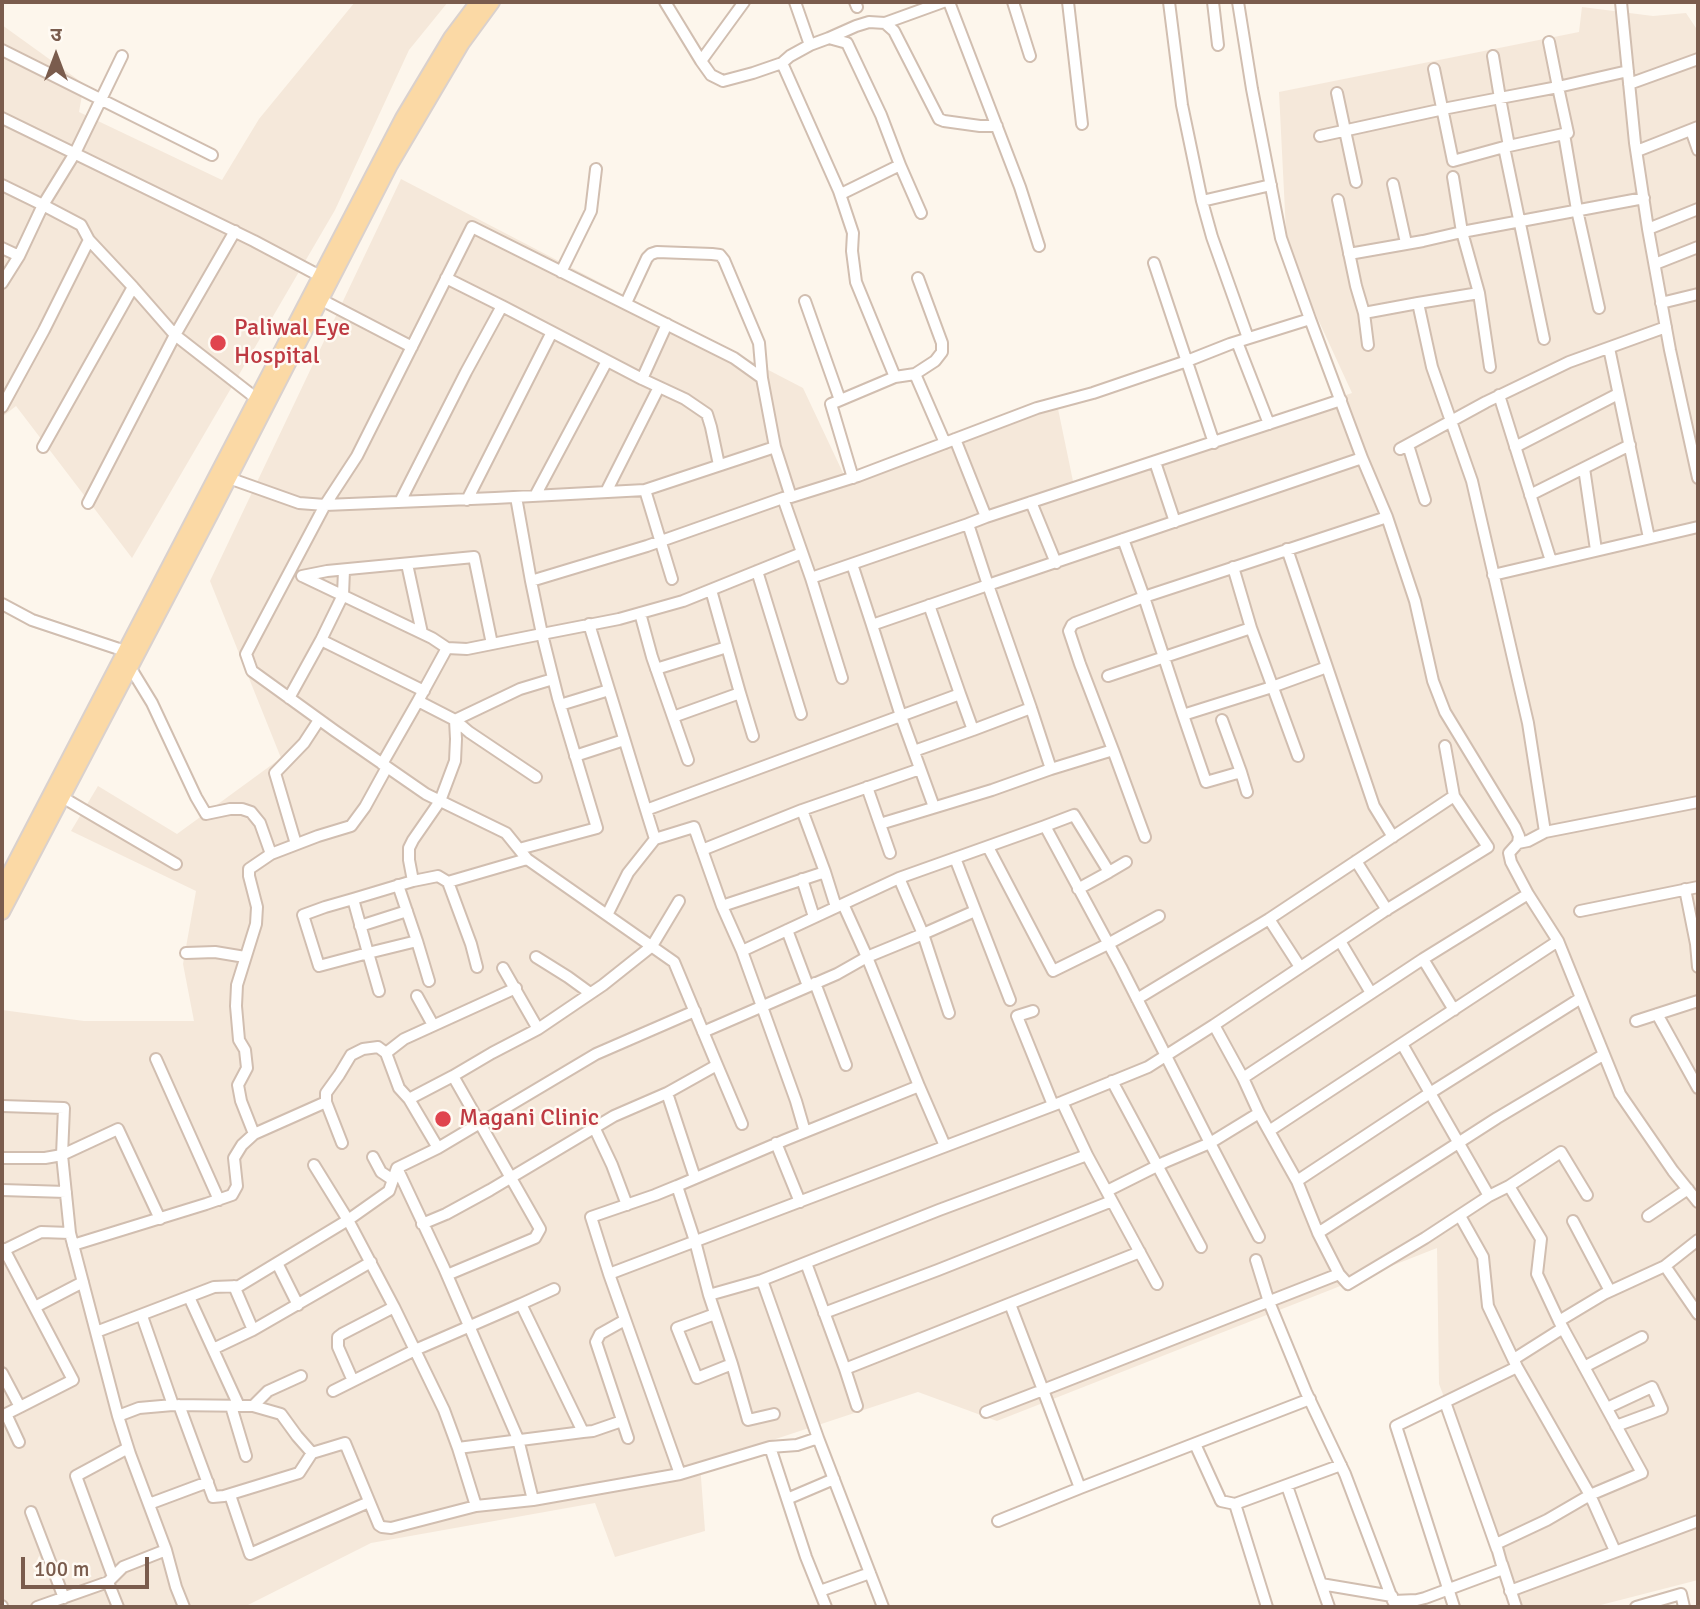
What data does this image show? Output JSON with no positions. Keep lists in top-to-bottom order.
{
  "places": ["Paliwal Eye Hospital", "Magani Clinic"],
  "scale_bar": "100 m",
  "north": "top"
}
